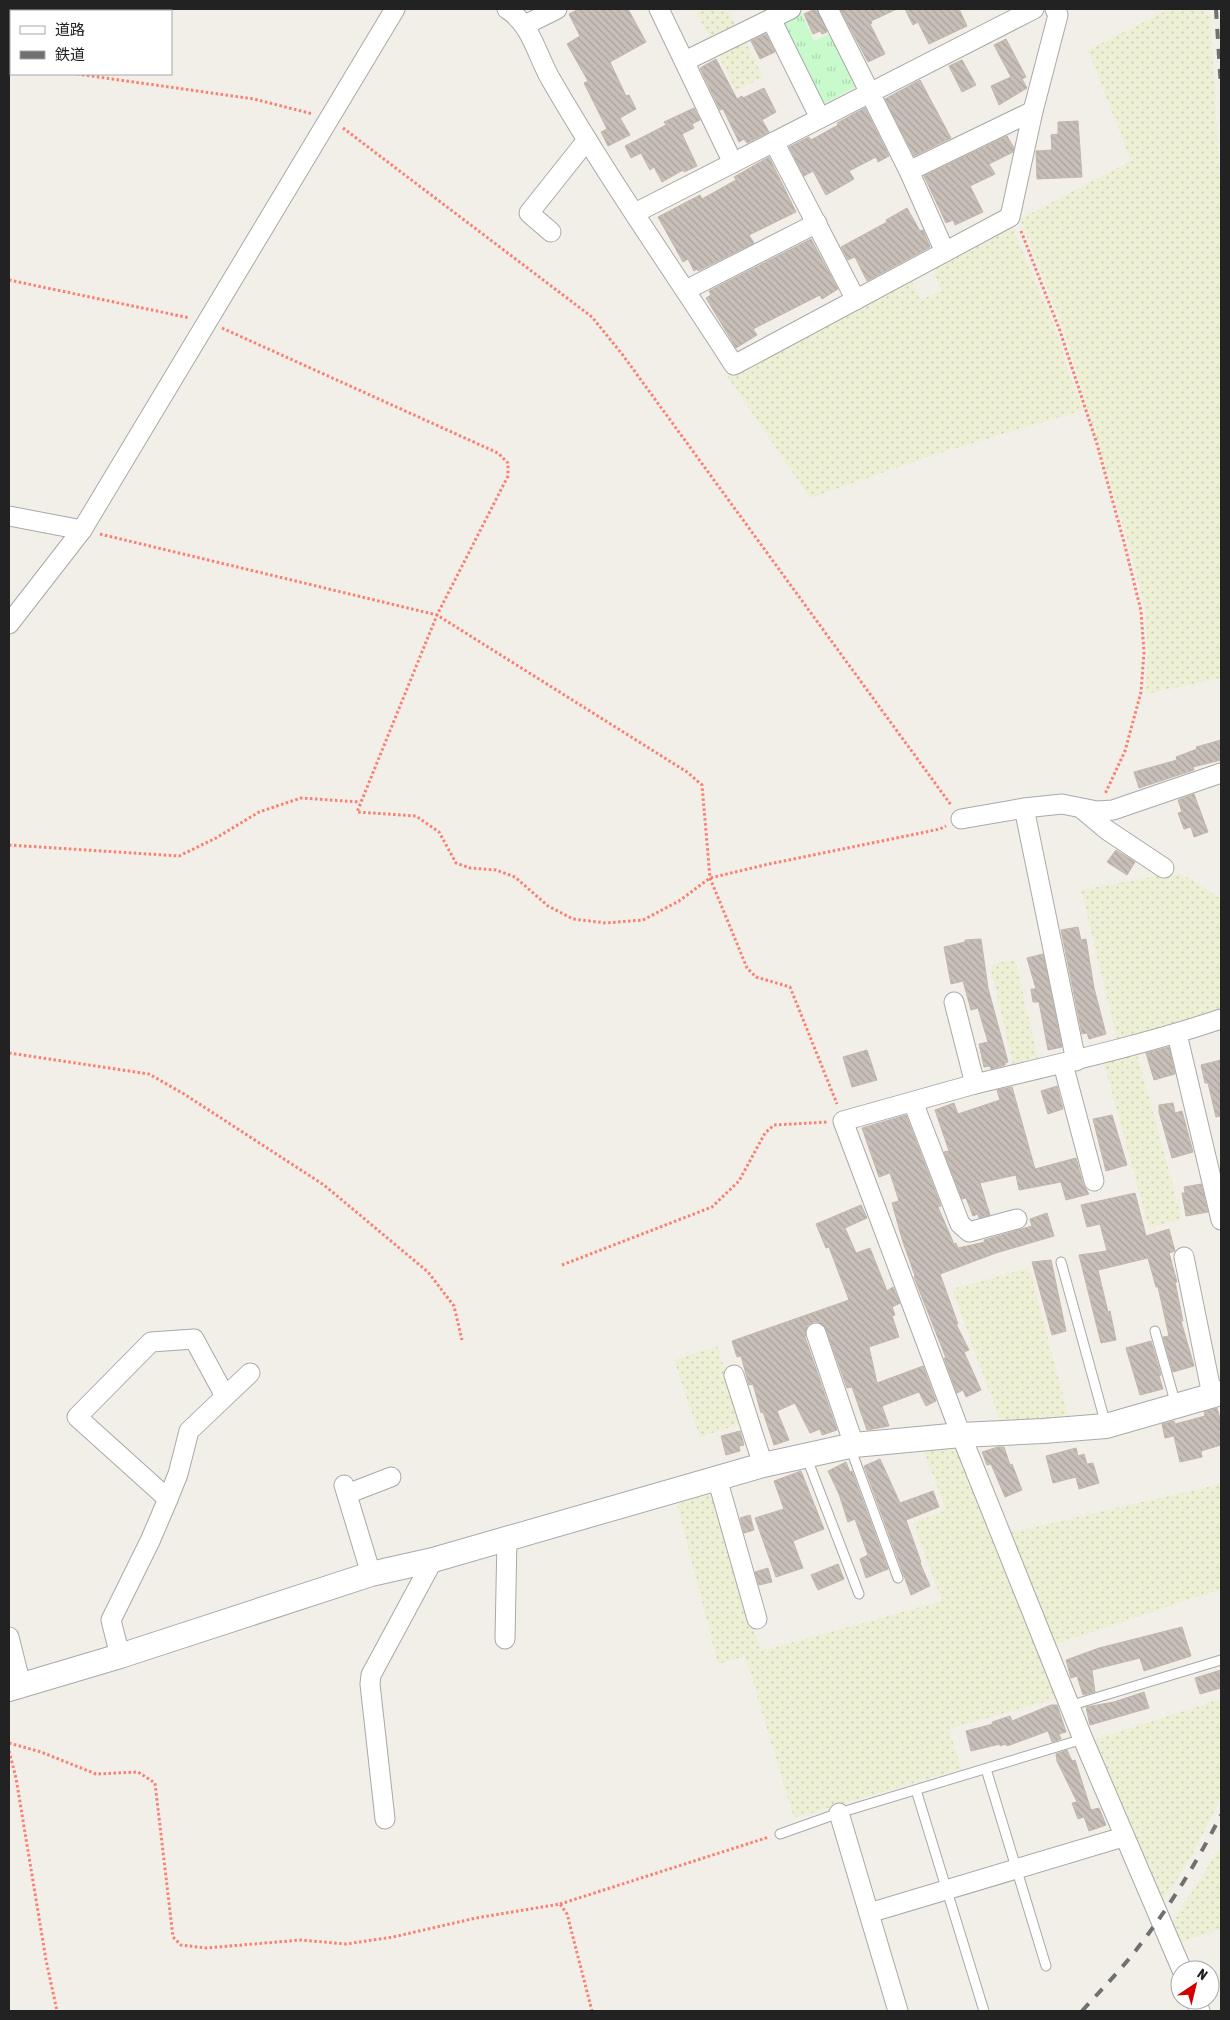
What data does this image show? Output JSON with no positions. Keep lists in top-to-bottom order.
{
  "legend": ["道路", "鉄道"],
  "north": "top right"
}
